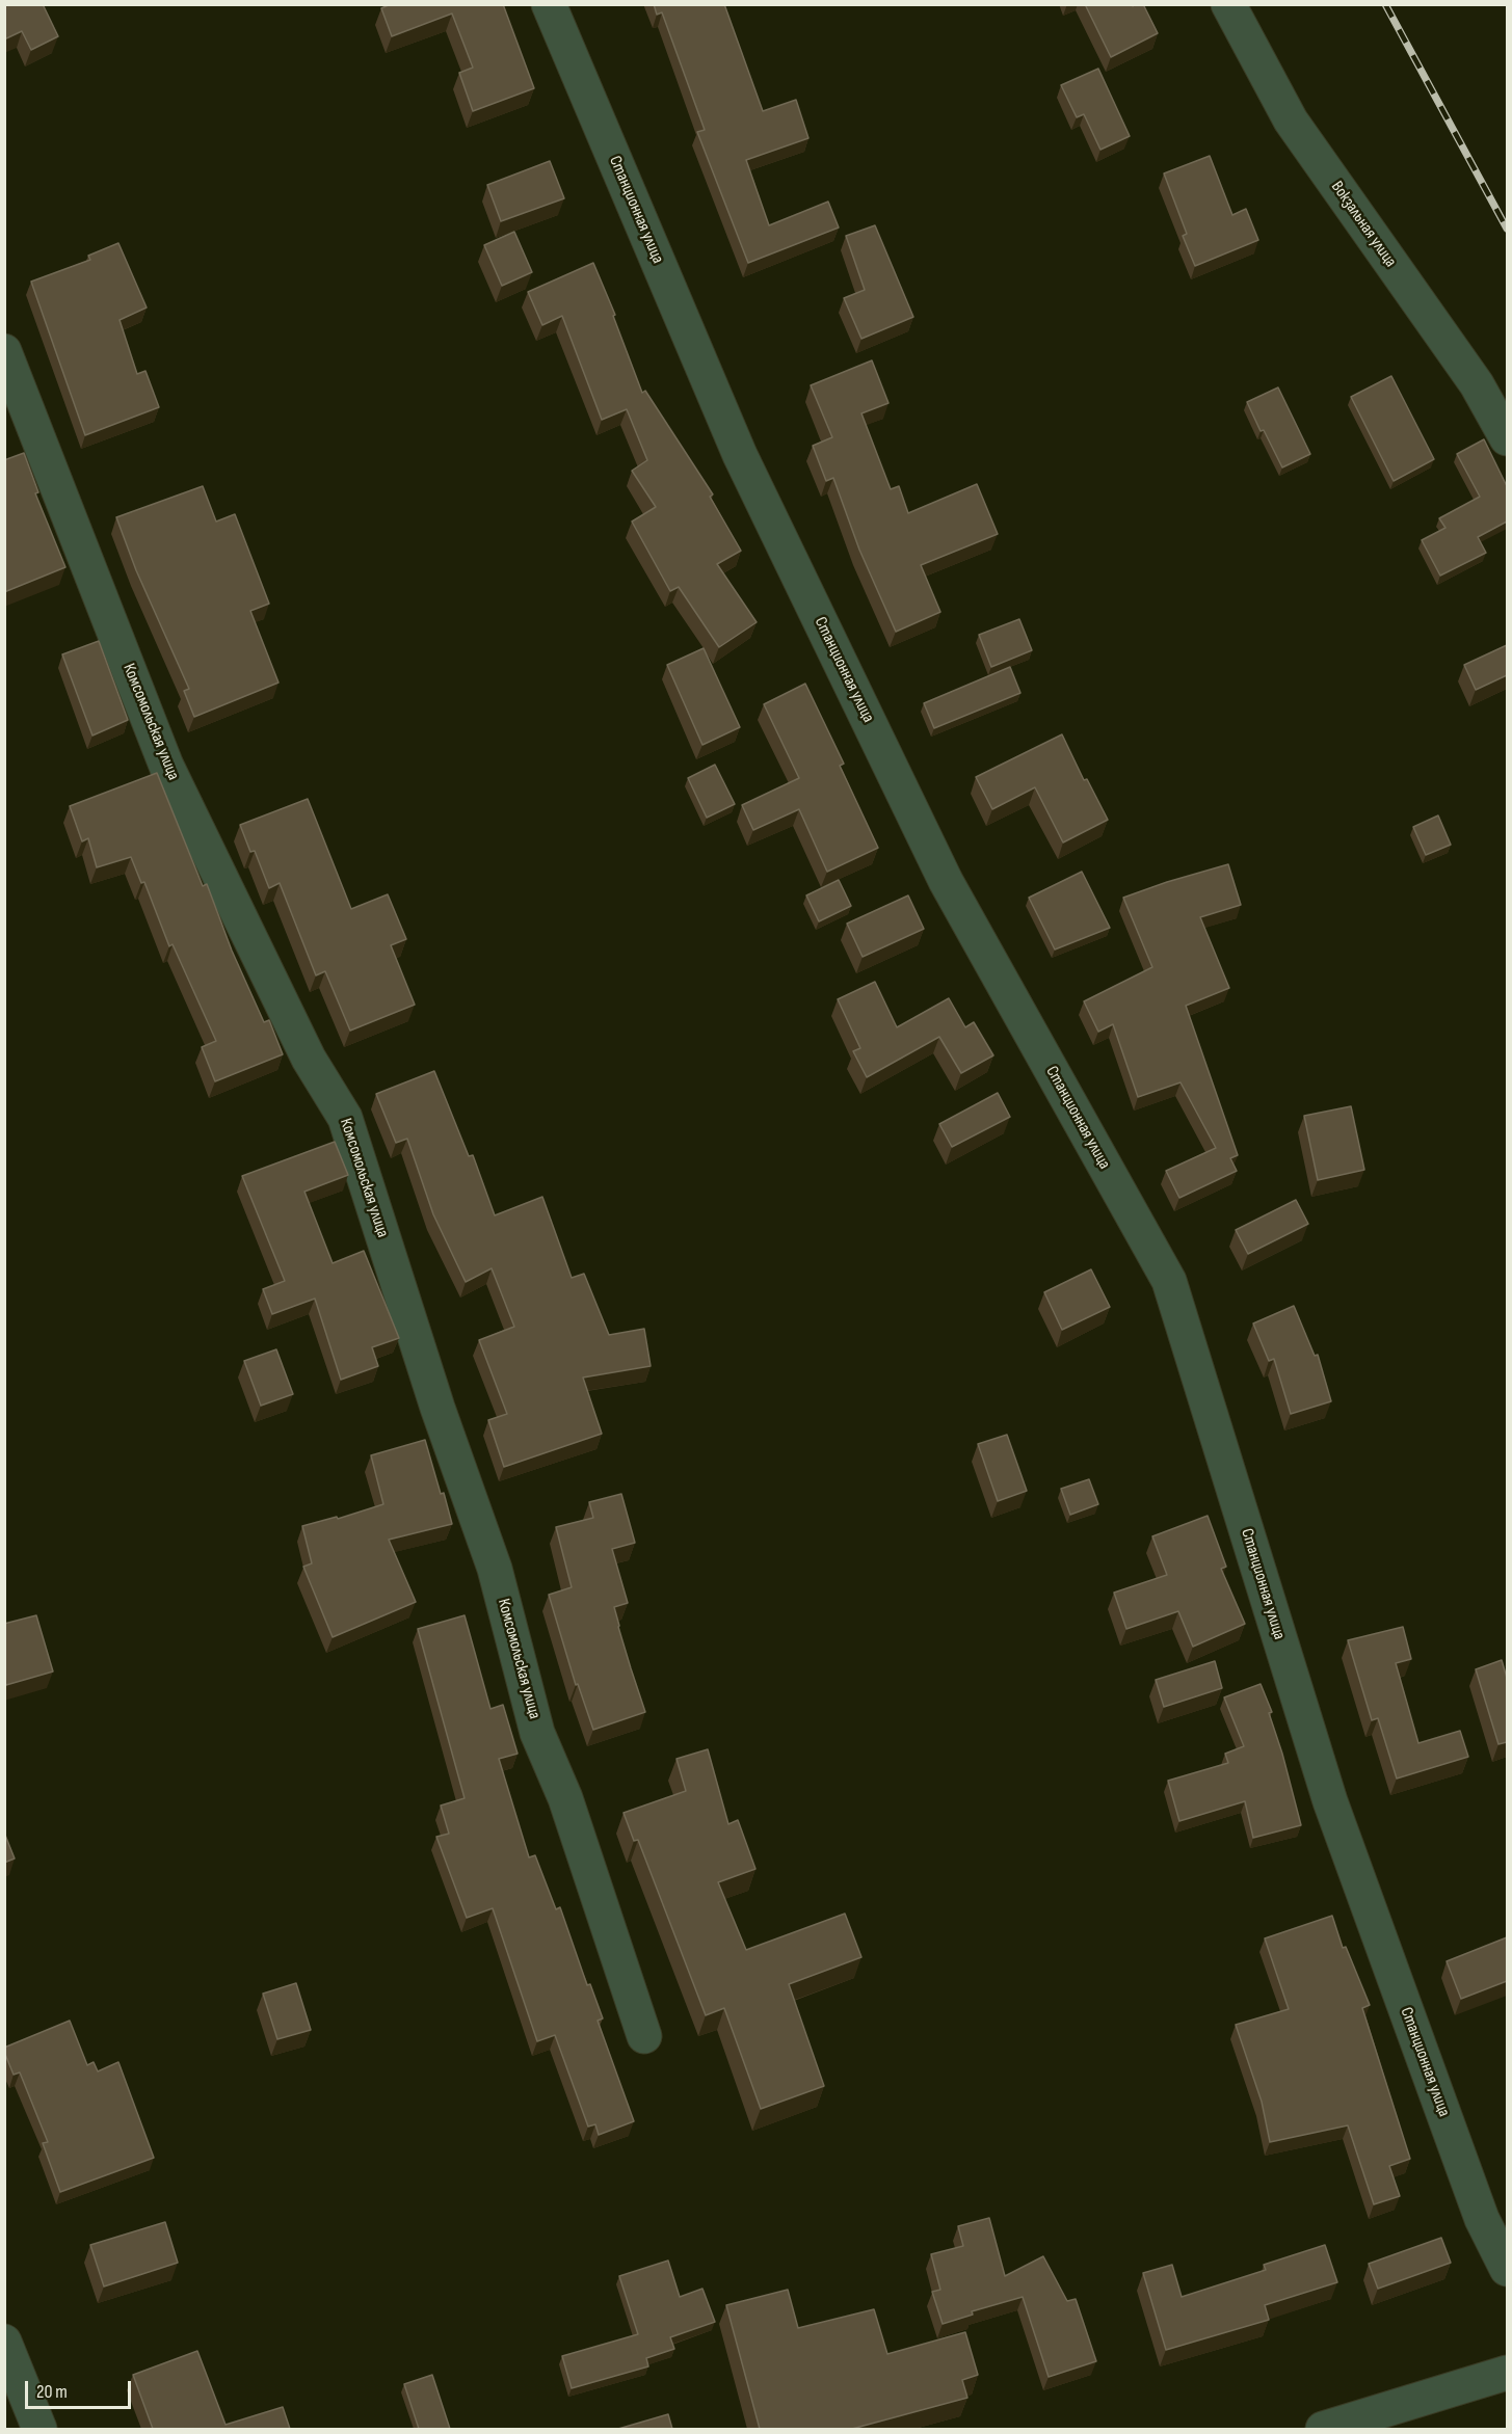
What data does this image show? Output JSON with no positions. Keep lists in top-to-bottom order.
{
  "streets": {
    "street": ["Станционная улица", "Вокзальная улица", "Комсомольская улица"]
  },
  "scale_bar": "20 m"
}
